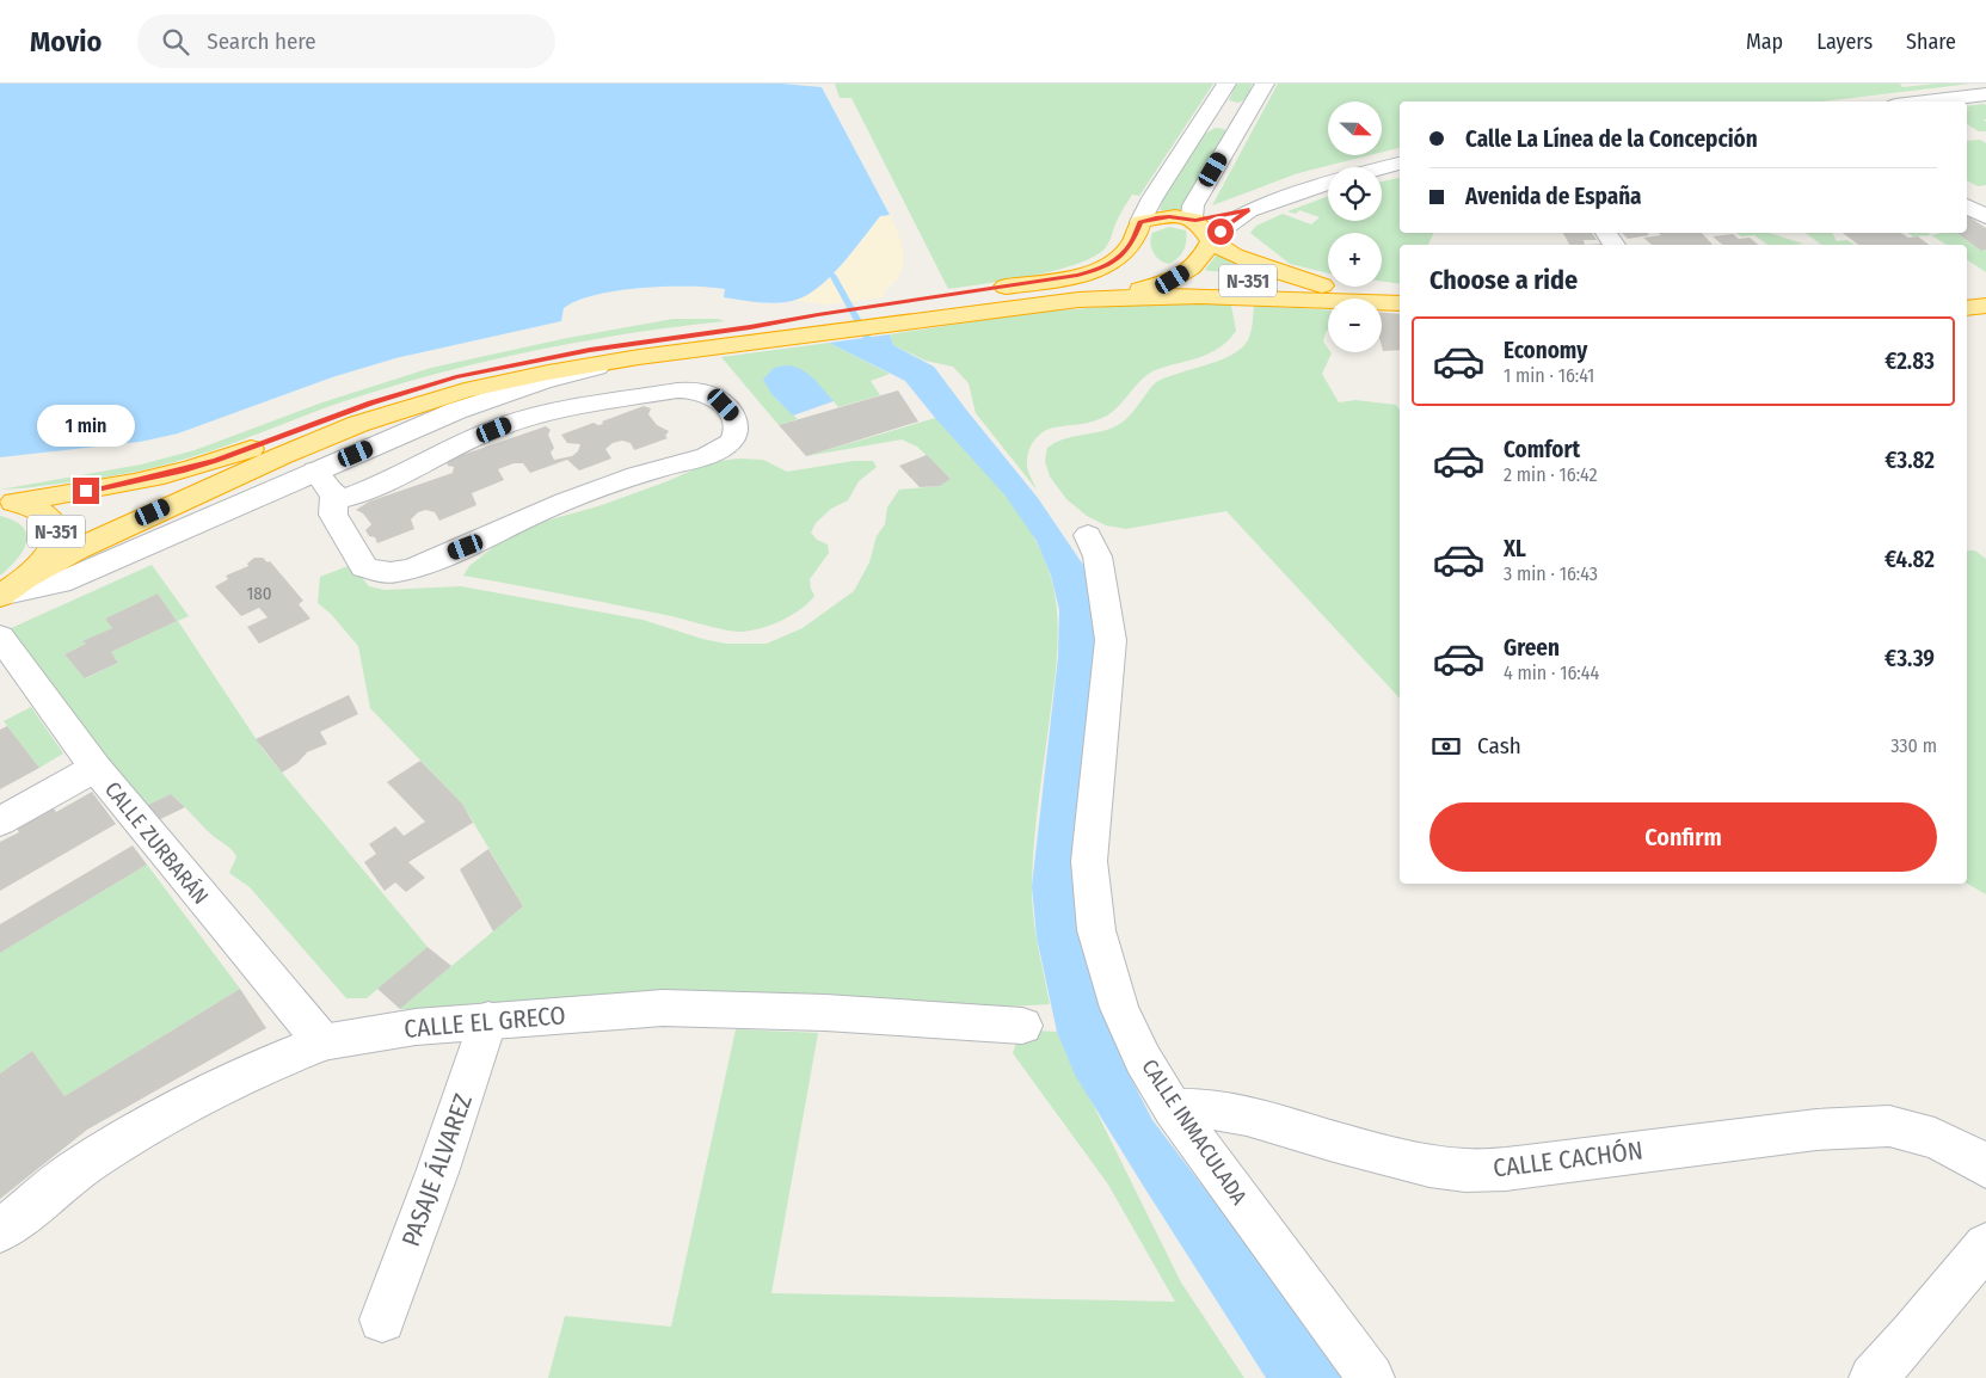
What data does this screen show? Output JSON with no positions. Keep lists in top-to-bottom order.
{
  "streets": {
    "highway": ["N-351"],
    "street": [
      "CALLE ZURBARÁN",
      "CALLE EL GRECO",
      "CALLE INMACULADA",
      "CALLE CACHÓN",
      "PASAJE ÁLVAREZ"
    ]
  },
  "crossings": [
    ["CALLE ZURBARÁN", "CALLE EL GRECO"],
    ["CALLE EL GRECO", "PASAJE ÁLVAREZ"],
    ["CALLE INMACULADA", "CALLE CACHÓN"]
  ],
  "house_numbers": ["180"],
  "north": "right",
  "page": {
    "header": "Movio",
    "search": "Search here",
    "nav": ["Map", "Layers", "Share"],
    "map_buttons": ["+", "−"],
    "banner": ["Calle La Línea de la Concepción", "Avenida de España"],
    "heading": "Choose a ride",
    "list": [
      {
        "name": "Economy",
        "note": "1 min · 16:41",
        "value": "€2.83"
      },
      {
        "name": "Comfort",
        "note": "2 min · 16:42",
        "value": "€3.82"
      },
      {
        "name": "XL",
        "note": "3 min · 16:43",
        "value": "€4.82"
      },
      {
        "name": "Green",
        "note": "4 min · 16:44",
        "value": "€3.39"
      }
    ],
    "bubble": "1 min",
    "pay": ["Cash", "330 m"],
    "buttons": "Confirm"
  }
}
